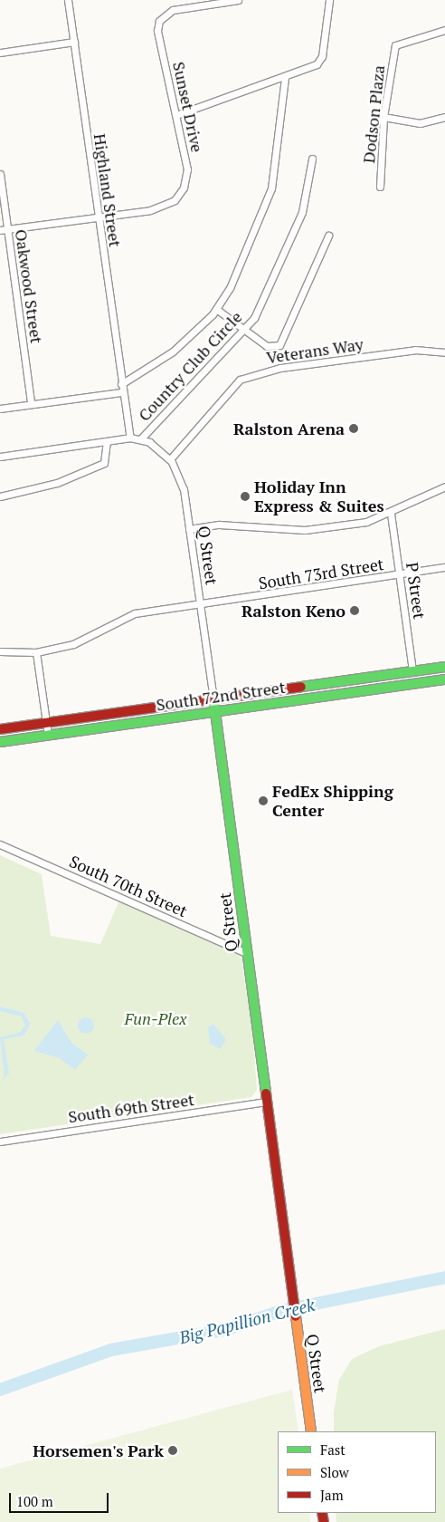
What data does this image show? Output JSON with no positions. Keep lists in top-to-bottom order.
{
  "streets": {
    "main road": ["Q Street", "South 72nd Street"],
    "street": [
      "Sunset Drive",
      "Dodson Plaza",
      "Highland Street",
      "Oakwood Street",
      "Veterans Way",
      "Country Club Circle",
      "South 73rd Street",
      "P Street",
      "South 70th Street",
      "South 69th Street"
    ]
  },
  "crossings": [
    ["Sunset Drive", "Highland Street"],
    ["Sunset Drive", "Oakwood Street"],
    ["Veterans Way", "Q Street"],
    ["Country Club Circle", "Q Street"],
    ["Q Street", "South 73rd Street"],
    ["Q Street", "South 72nd Street"],
    ["Q Street", "South 70th Street"],
    ["Q Street", "South 69th Street"],
    ["South 73rd Street", "P Street"],
    ["P Street", "South 72nd Street"]
  ],
  "water": ["Big Papillion Creek"],
  "parks": ["Fun-Plex"],
  "places": [
    "Ralston Arena",
    "Holiday Inn Express & Suites",
    "Ralston Keno",
    "FedEx Shipping Center",
    "Horsemen's Park"
  ],
  "legend": ["Fast", "Slow", "Jam"],
  "scale_bar": "100 m"
}
